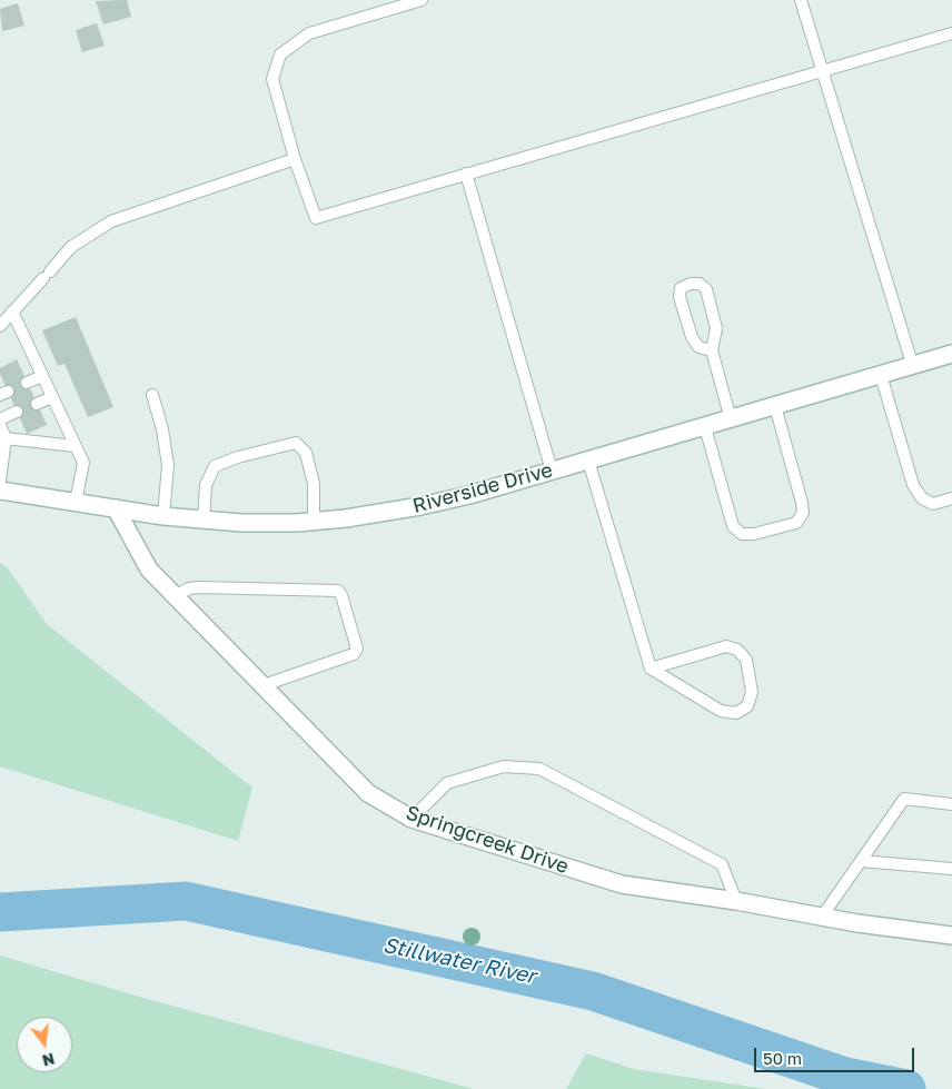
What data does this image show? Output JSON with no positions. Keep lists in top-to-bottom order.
{
  "streets": {
    "main road": ["Riverside Drive", "Springcreek Drive"]
  },
  "crossings": [
    ["Riverside Drive", "Springcreek Drive"]
  ],
  "water": ["Stillwater River"],
  "scale_bar": "50 m",
  "north": "bottom"
}
